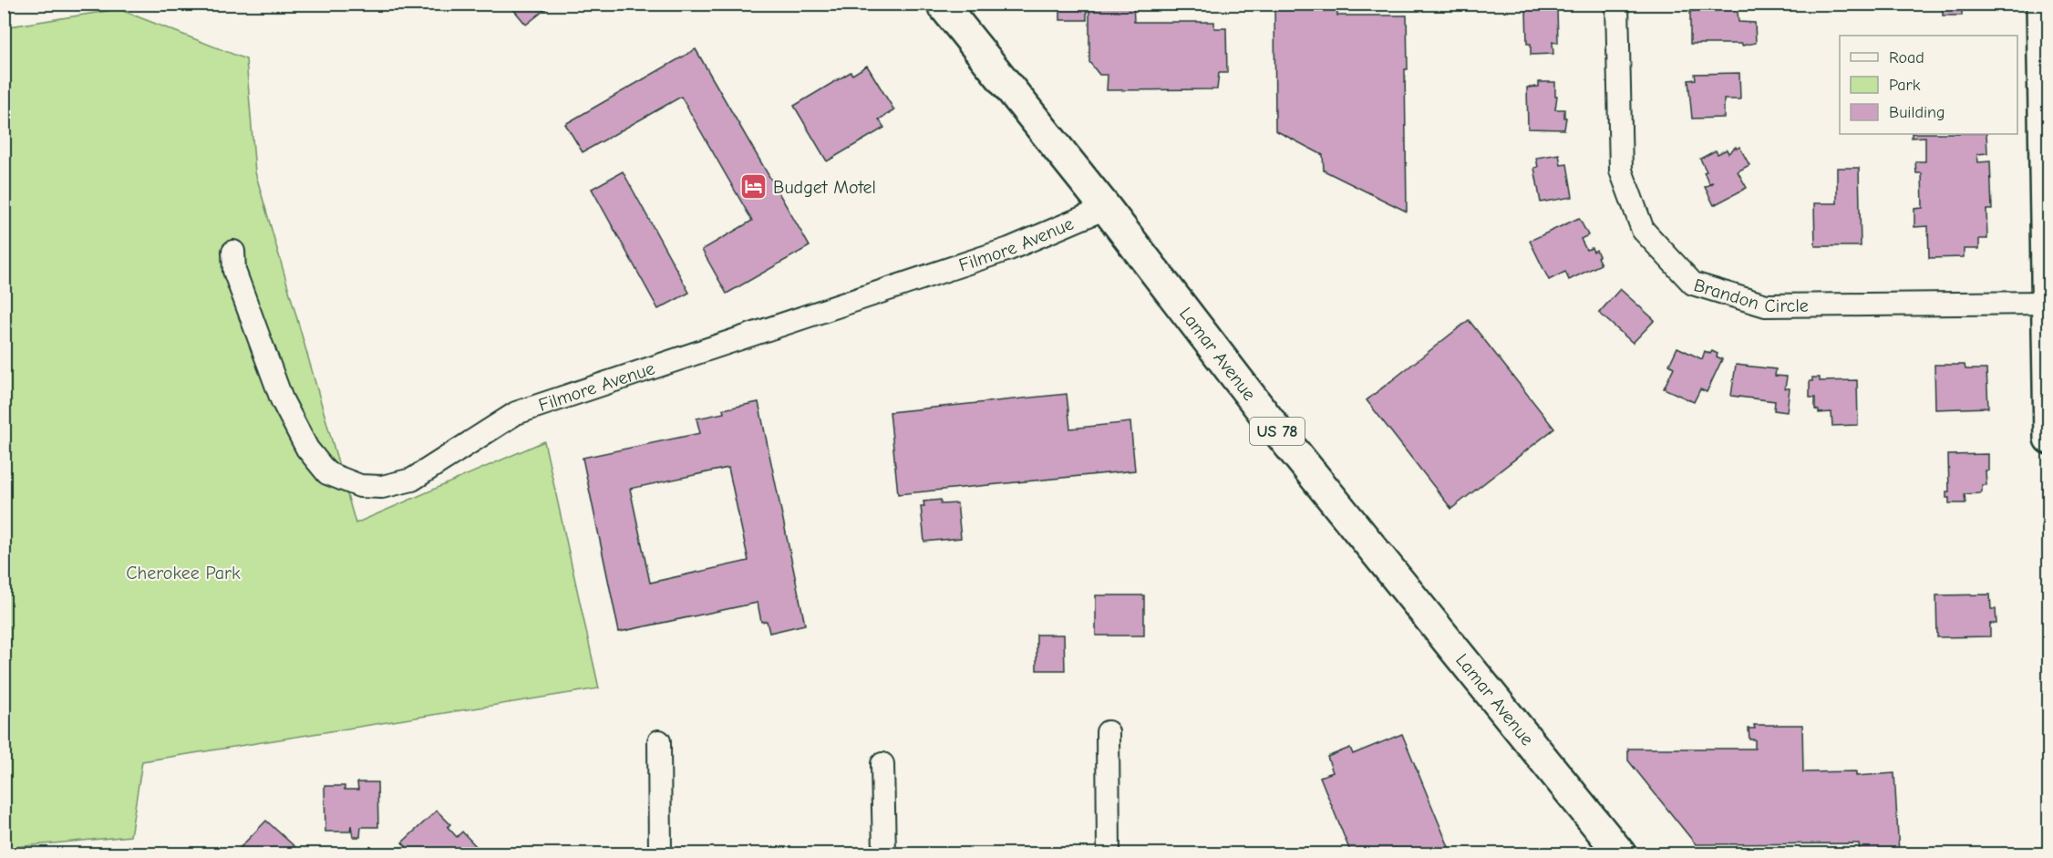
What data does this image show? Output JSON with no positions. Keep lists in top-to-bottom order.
{
  "streets": {
    "main road": ["Lamar Avenue", "US 78"],
    "street": ["Filmore Avenue", "Brandon Circle"]
  },
  "crossings": [
    ["Filmore Avenue", "Lamar Avenue"]
  ],
  "parks": ["Cherokee Park"],
  "places": {
    "hotel": ["Budget Motel"]
  },
  "legend": ["Road", "Park", "Building"]
}
